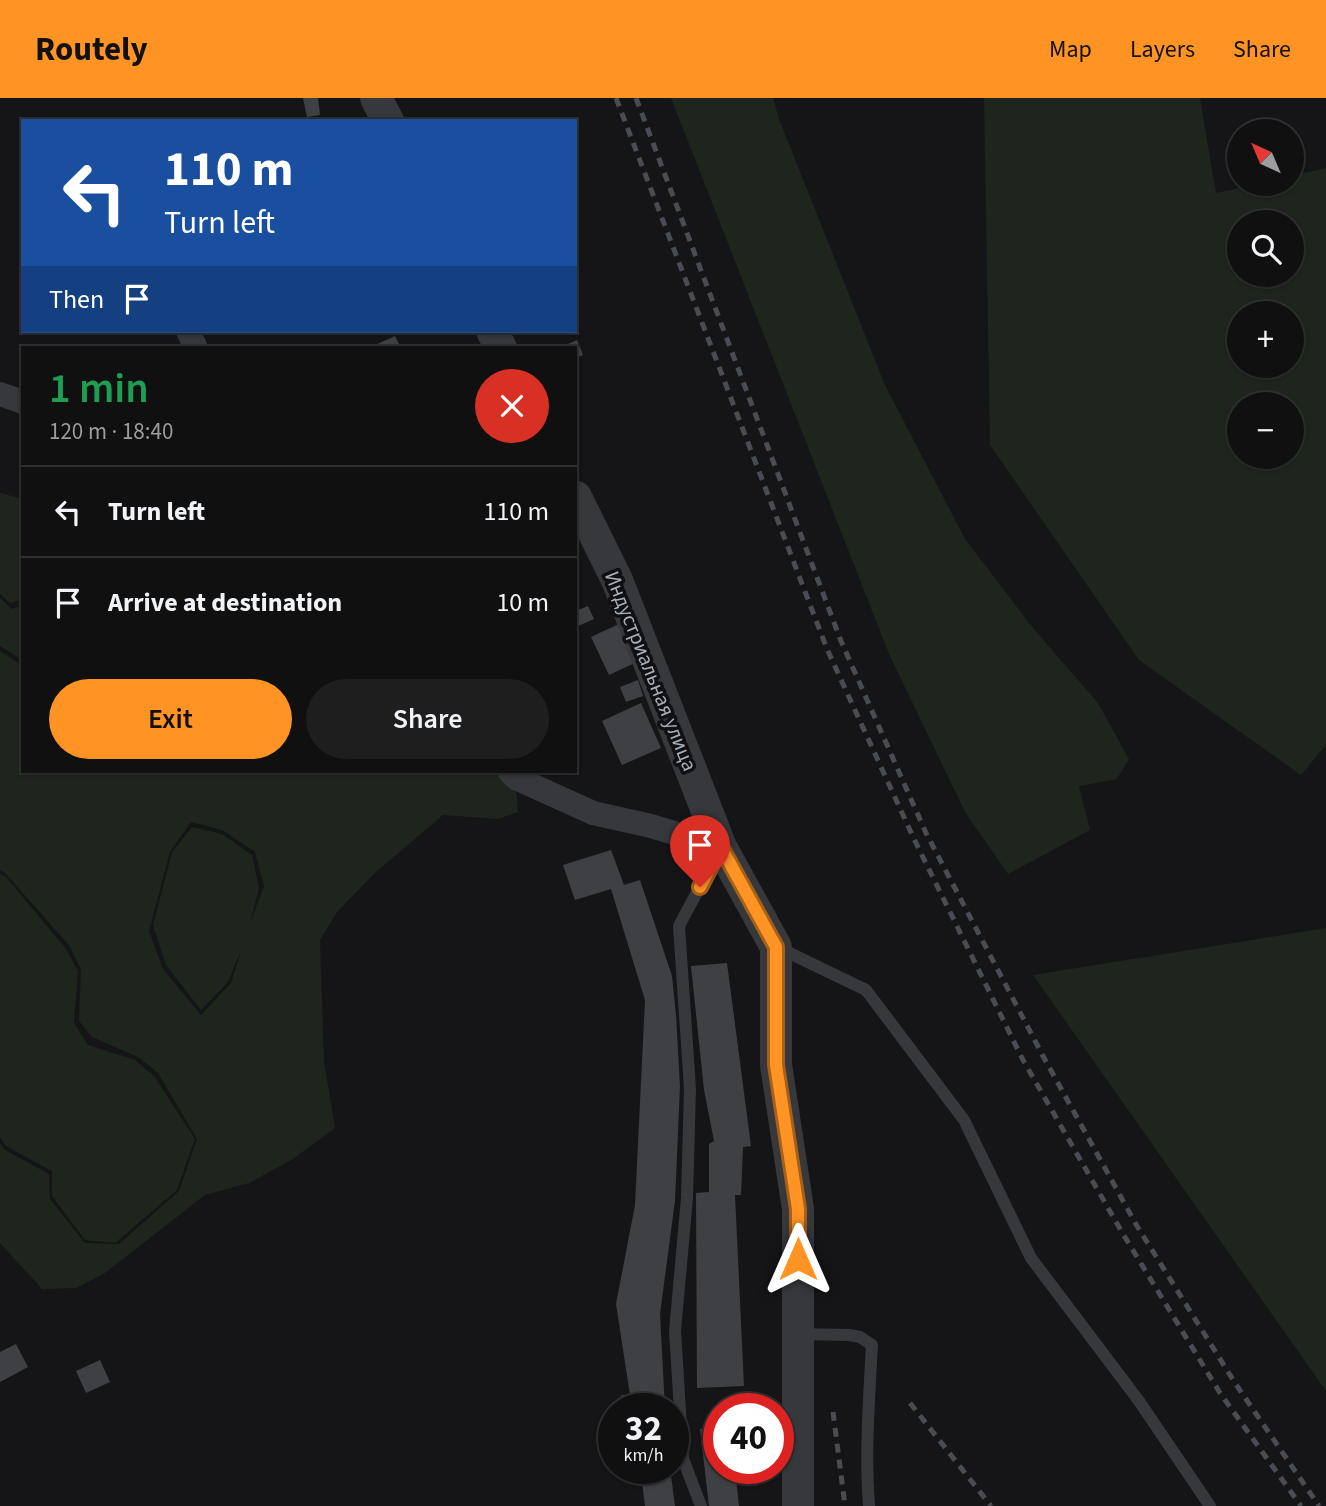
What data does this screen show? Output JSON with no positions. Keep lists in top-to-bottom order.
{
  "streets": {
    "street": ["Индустриальная улица"]
  },
  "north": "top left",
  "page": {
    "header": "Routely",
    "nav": ["Map", "Layers", "Share"],
    "map_buttons": ["+", "−"],
    "turn": ["110 m", "Turn left"],
    "then": "Then",
    "heading": ["1 min", "120 m · 18:40"],
    "list": [
      {
        "name": "Turn left",
        "value": "110 m"
      },
      {
        "name": "Arrive at destination",
        "value": "10 m"
      }
    ],
    "buttons": ["Exit", "Share"],
    "speed": "32 km/h",
    "limit": "40"
  }
}
